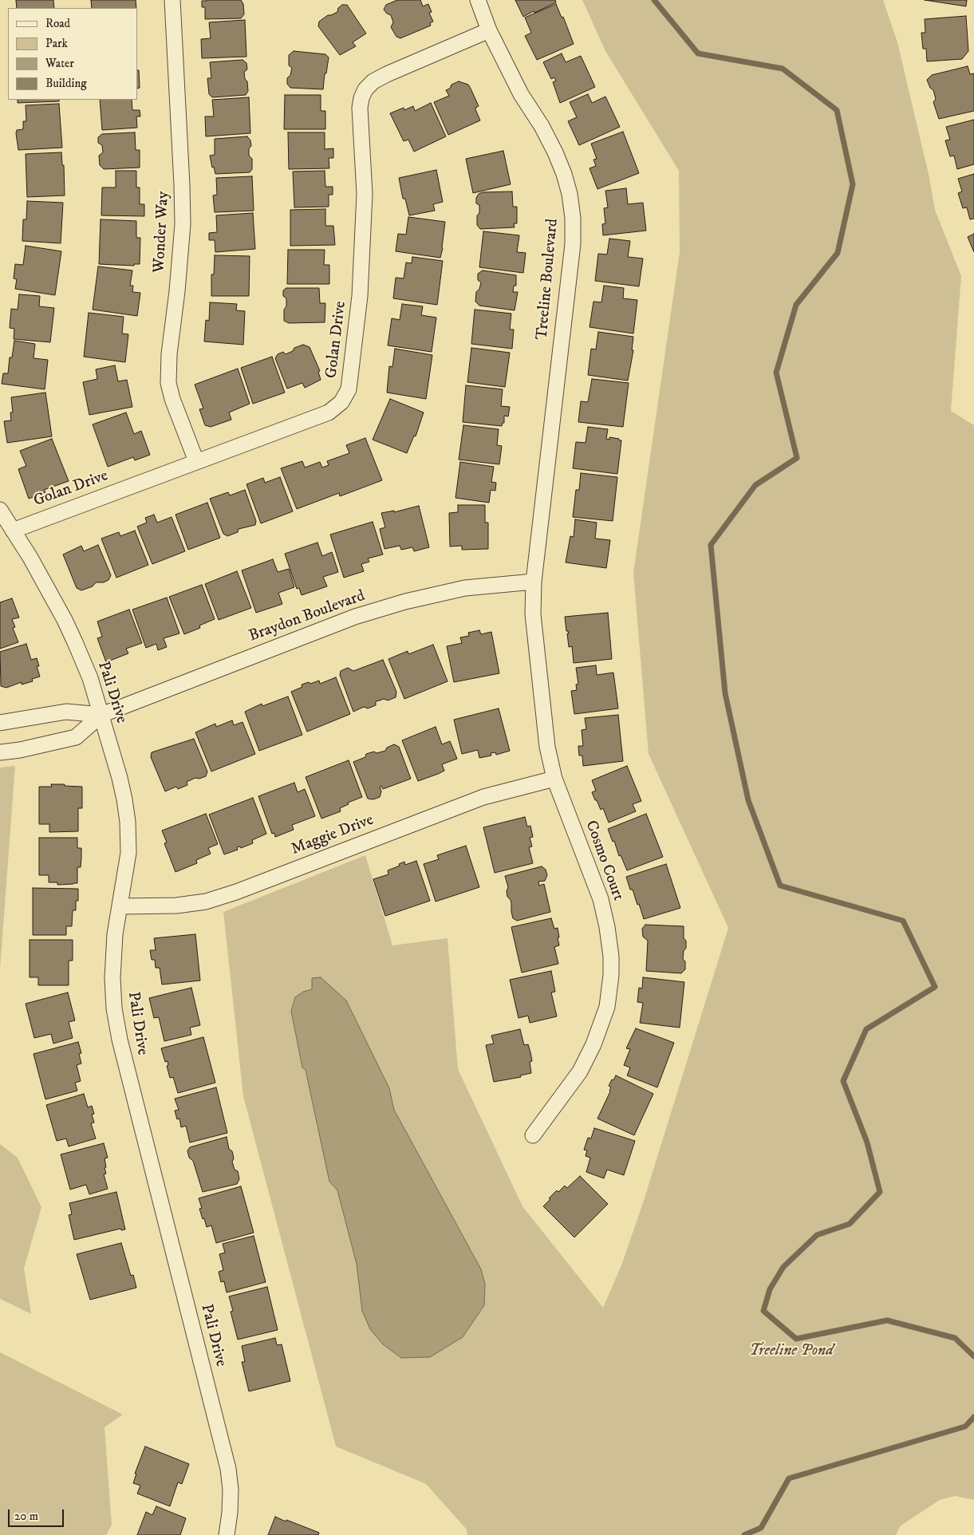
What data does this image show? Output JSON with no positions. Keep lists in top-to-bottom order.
{
  "streets": {
    "street": [
      "Wonder Way",
      "Treeline Boulevard",
      "Golan Drive",
      "Braydon Boulevard",
      "Pali Drive",
      "Maggie Drive",
      "Cosmo Court"
    ]
  },
  "crossings": [
    ["Wonder Way", "Golan Drive"],
    ["Treeline Boulevard", "Golan Drive"],
    ["Treeline Boulevard", "Braydon Boulevard"],
    ["Treeline Boulevard", "Cosmo Court"],
    ["Golan Drive", "Pali Drive"],
    ["Braydon Boulevard", "Pali Drive"],
    ["Braydon Boulevard", "Cosmo Court"],
    ["Pali Drive", "Maggie Drive"],
    ["Maggie Drive", "Cosmo Court"]
  ],
  "parks": ["Treeline Pond"],
  "legend": [
    "Road",
    "Park",
    "Water",
    "Building"
  ],
  "scale_bar": "20 m"
}
